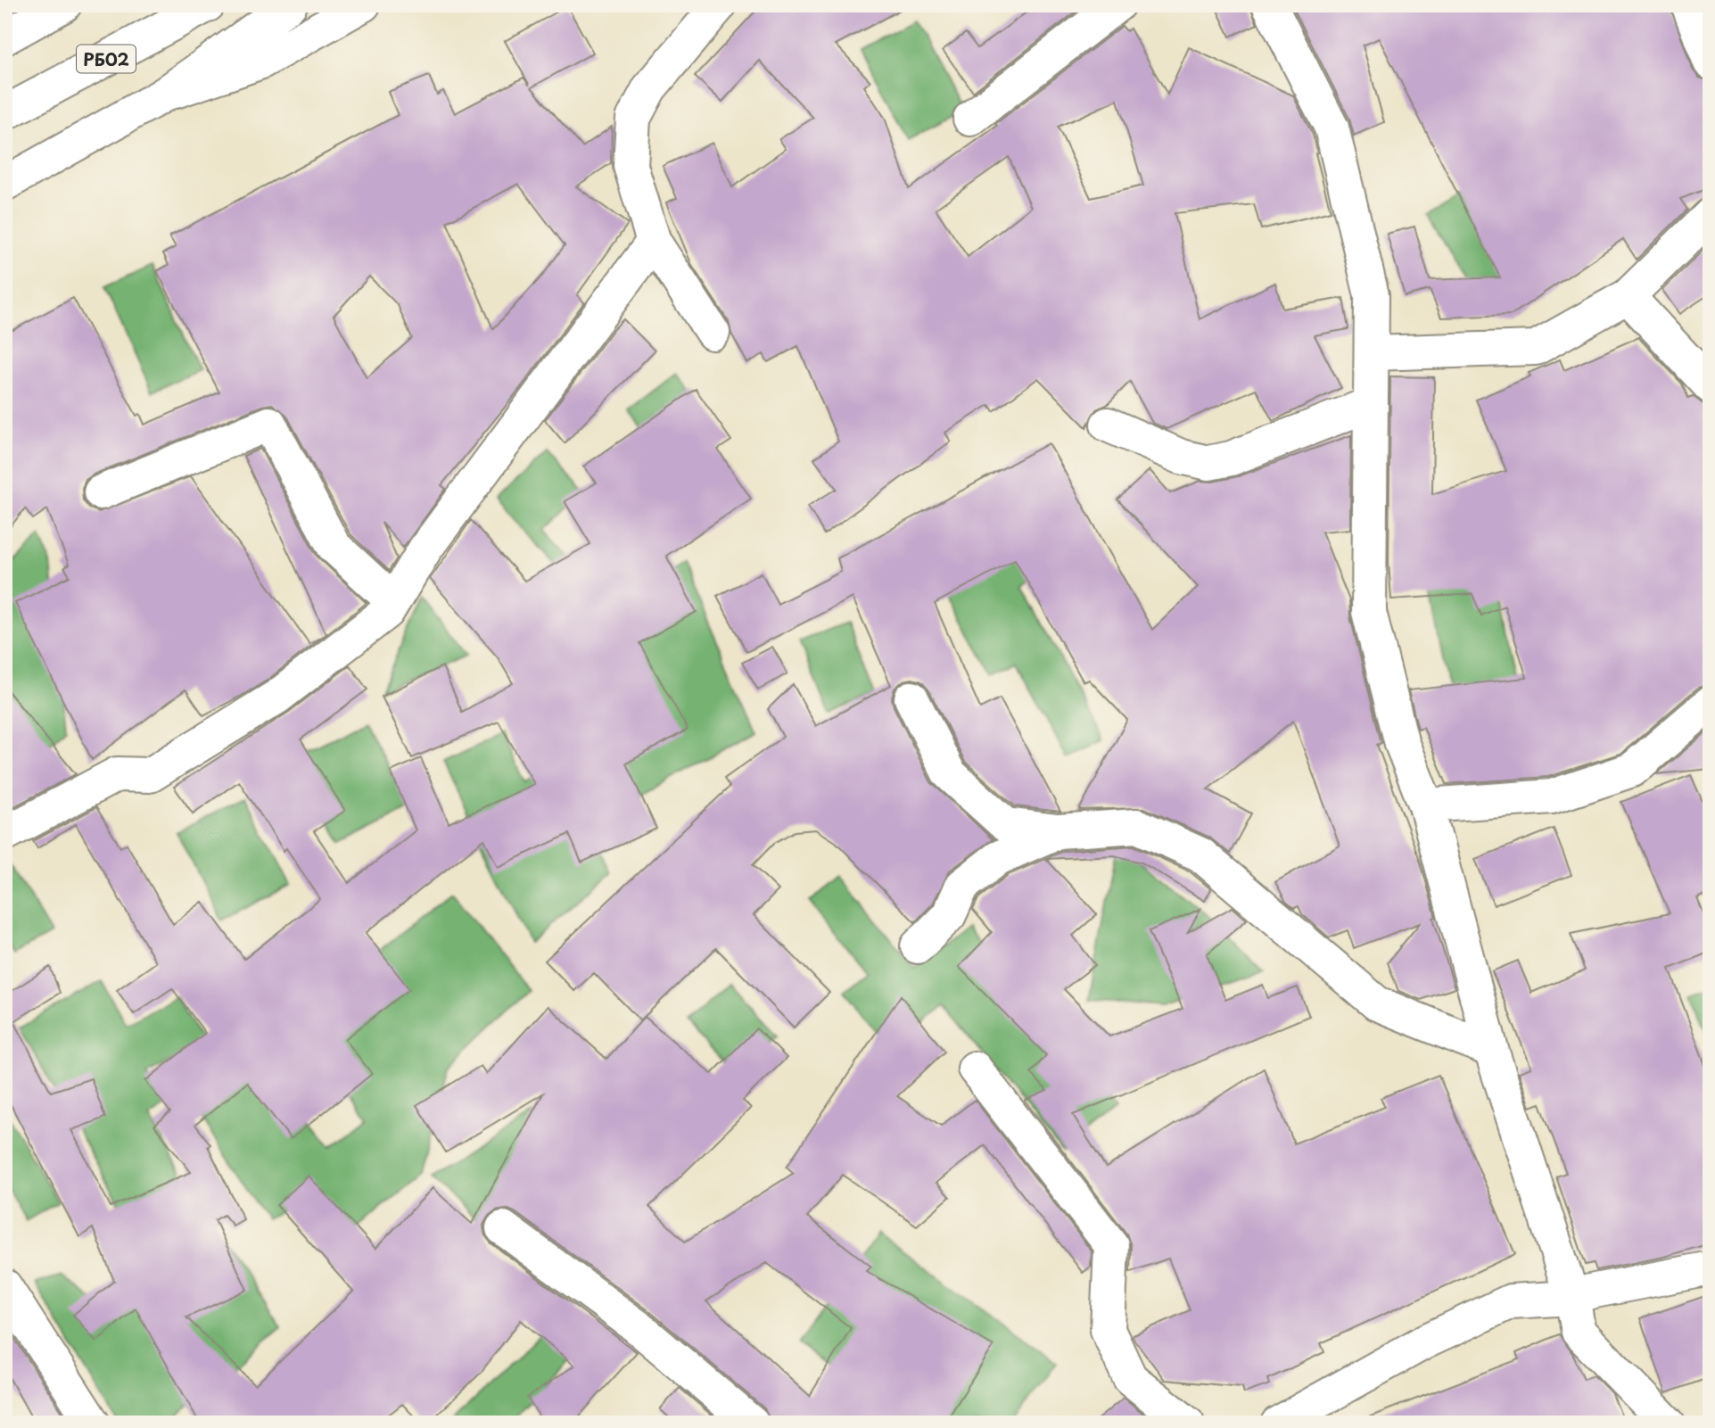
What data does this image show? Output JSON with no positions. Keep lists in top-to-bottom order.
{
  "streets": {
    "main road": ["РБ02"]
  }
}
